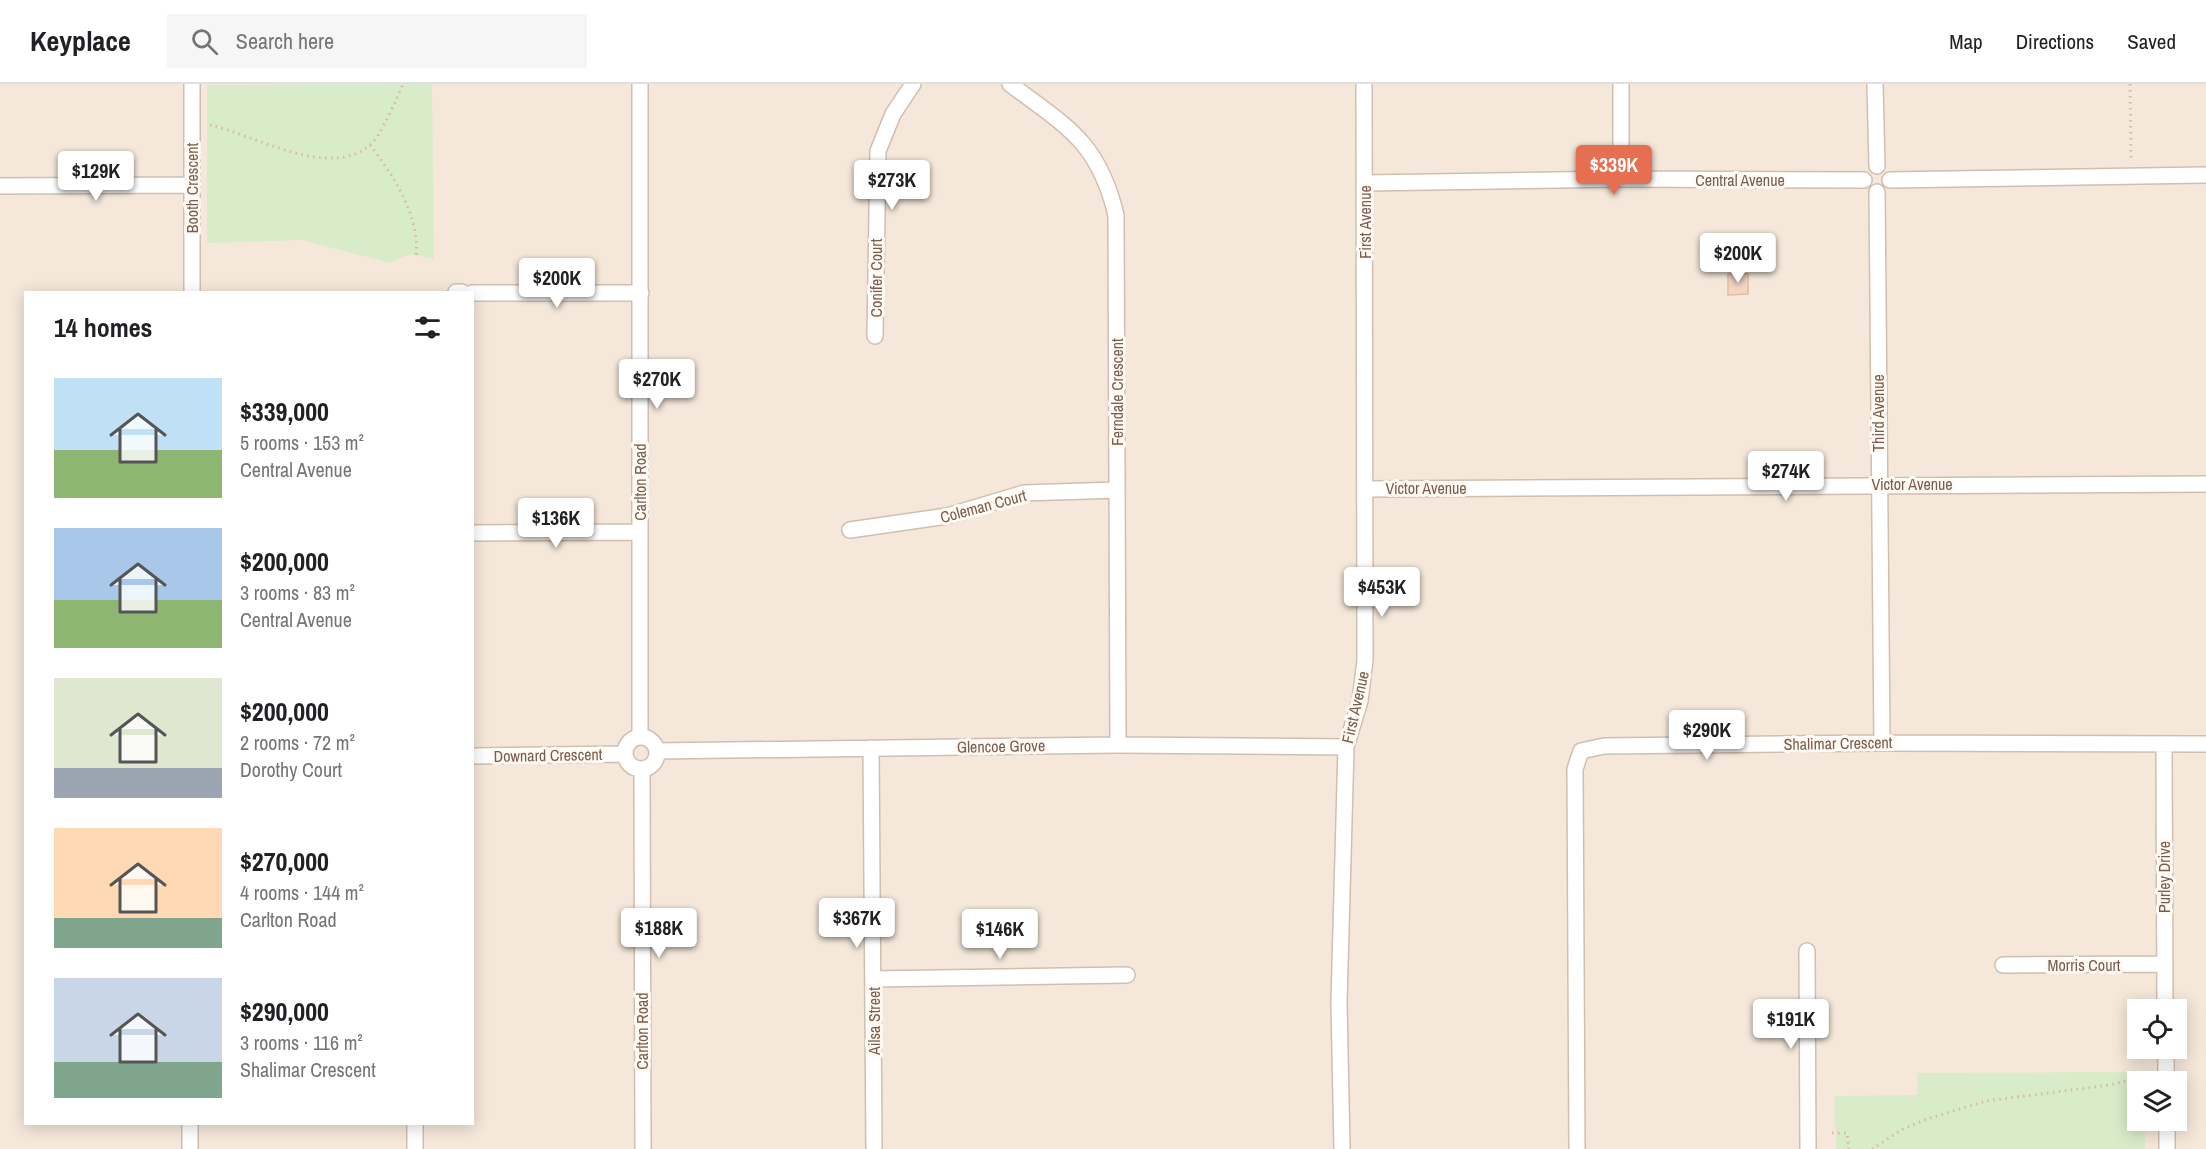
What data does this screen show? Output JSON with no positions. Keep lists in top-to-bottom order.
{
  "streets": {
    "street": [
      "Central Avenue",
      "Booth Crescent",
      "First Avenue",
      "Conifer Court",
      "Ferndale Crescent",
      "Third Avenue",
      "Carlton Road",
      "Victor Avenue",
      "Coleman Court",
      "Shalimar Crescent",
      "Glencoe Grove",
      "Downard Crescent",
      "Purley Drive",
      "Morris Court",
      "Ailsa Street"
    ]
  },
  "crossings": [
    ["Central Avenue", "First Avenue"],
    ["Central Avenue", "Third Avenue"],
    ["First Avenue", "Victor Avenue"],
    ["First Avenue", "Glencoe Grove"],
    ["Ferndale Crescent", "Coleman Court"],
    ["Ferndale Crescent", "Glencoe Grove"],
    ["Third Avenue", "Victor Avenue"],
    ["Third Avenue", "Shalimar Crescent"],
    ["Carlton Road", "Glencoe Grove"],
    ["Carlton Road", "Downard Crescent"],
    ["Shalimar Crescent", "Purley Drive"],
    ["Glencoe Grove", "Downard Crescent"],
    ["Glencoe Grove", "Ailsa Street"],
    ["Purley Drive", "Morris Court"]
  ],
  "page": {
    "header": "Keyplace",
    "search": "Search here",
    "nav": ["Map", "Directions", "Saved"],
    "price": [
      "$339K",
      "$129K",
      "$273K",
      "$200K",
      "$200K",
      "$270K",
      "$274K",
      "$136K",
      "$453K",
      "$290K",
      "$367K",
      "$188K",
      "$146K",
      "$191K"
    ],
    "heading": "14 homes",
    "list": [
      {
        "name": "$339,000",
        "note": "5 rooms · 153 m² · Central Avenue"
      },
      {
        "name": "$200,000",
        "note": "3 rooms · 83 m² · Central Avenue"
      },
      {
        "name": "$200,000",
        "note": "2 rooms · 72 m² · Dorothy Court"
      },
      {
        "name": "$270,000",
        "note": "4 rooms · 144 m² · Carlton Road"
      },
      {
        "name": "$290,000",
        "note": "3 rooms · 116 m² · Shalimar Crescent"
      }
    ]
  }
}
